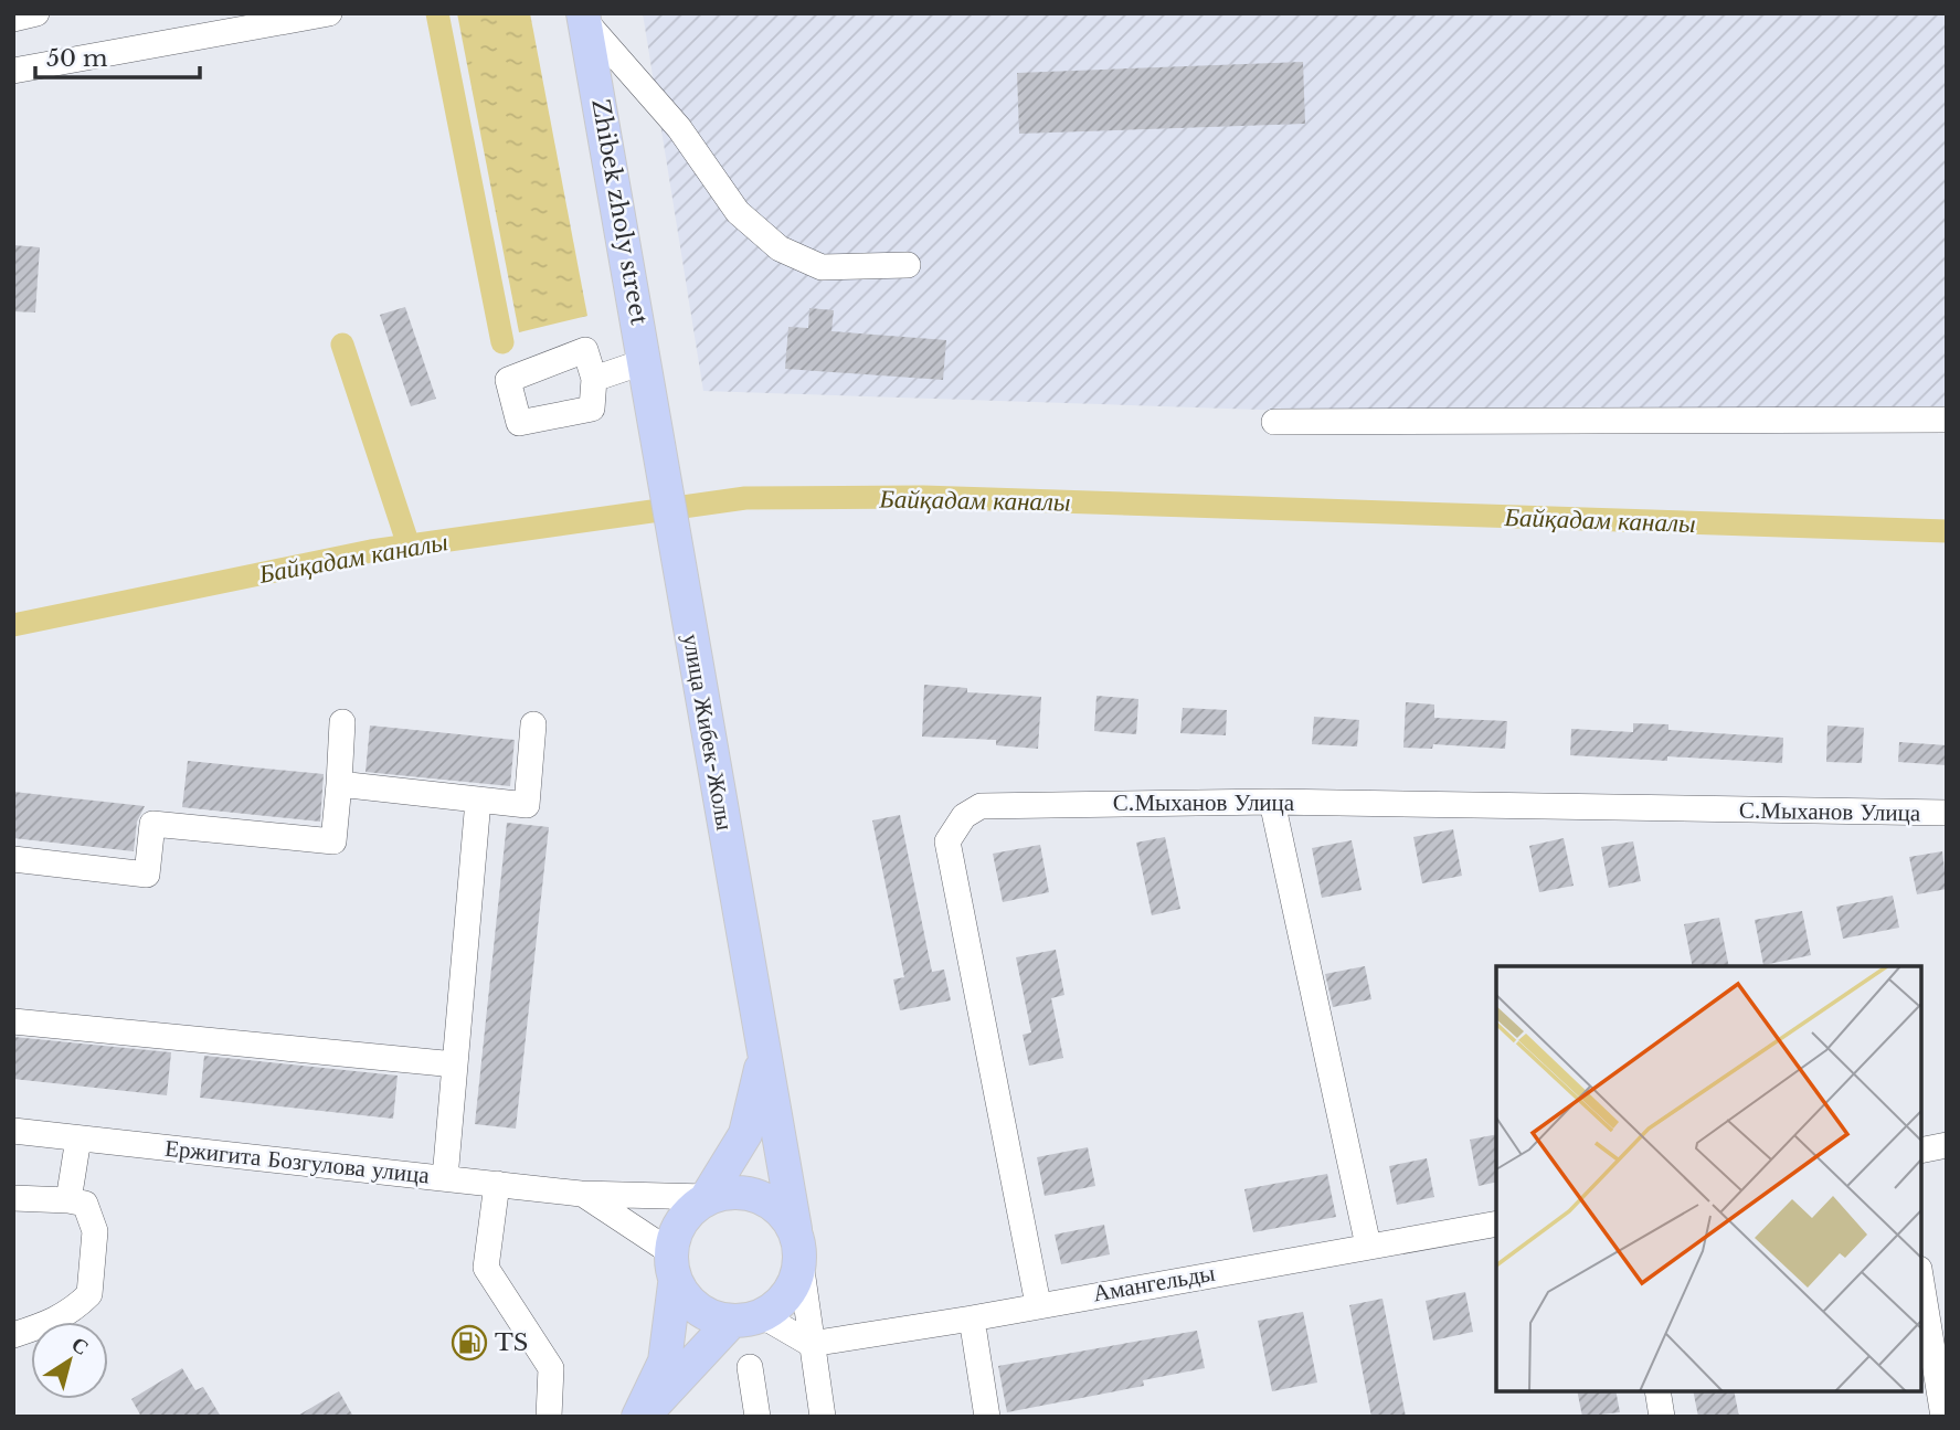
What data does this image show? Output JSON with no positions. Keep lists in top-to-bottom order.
{
  "streets": {
    "main road": ["Zhibek zholy street", "улица Жибек-Жолы"],
    "street": ["С.Мыханов Улица", "Ержигита Бозгулова улица", "Амангельды"]
  },
  "crossings": [
    ["Zhibek zholy street", "улица Жибек-Жолы"],
    ["улица Жибек-Жолы", "Ержигита Бозгулова улица"],
    ["С.Мыханов Улица", "Амангельды"]
  ],
  "water": ["Байқадам каналы"],
  "places": {
    "fuel station": ["TS"]
  },
  "scale_bar": "50 m",
  "north": "top right"
}
